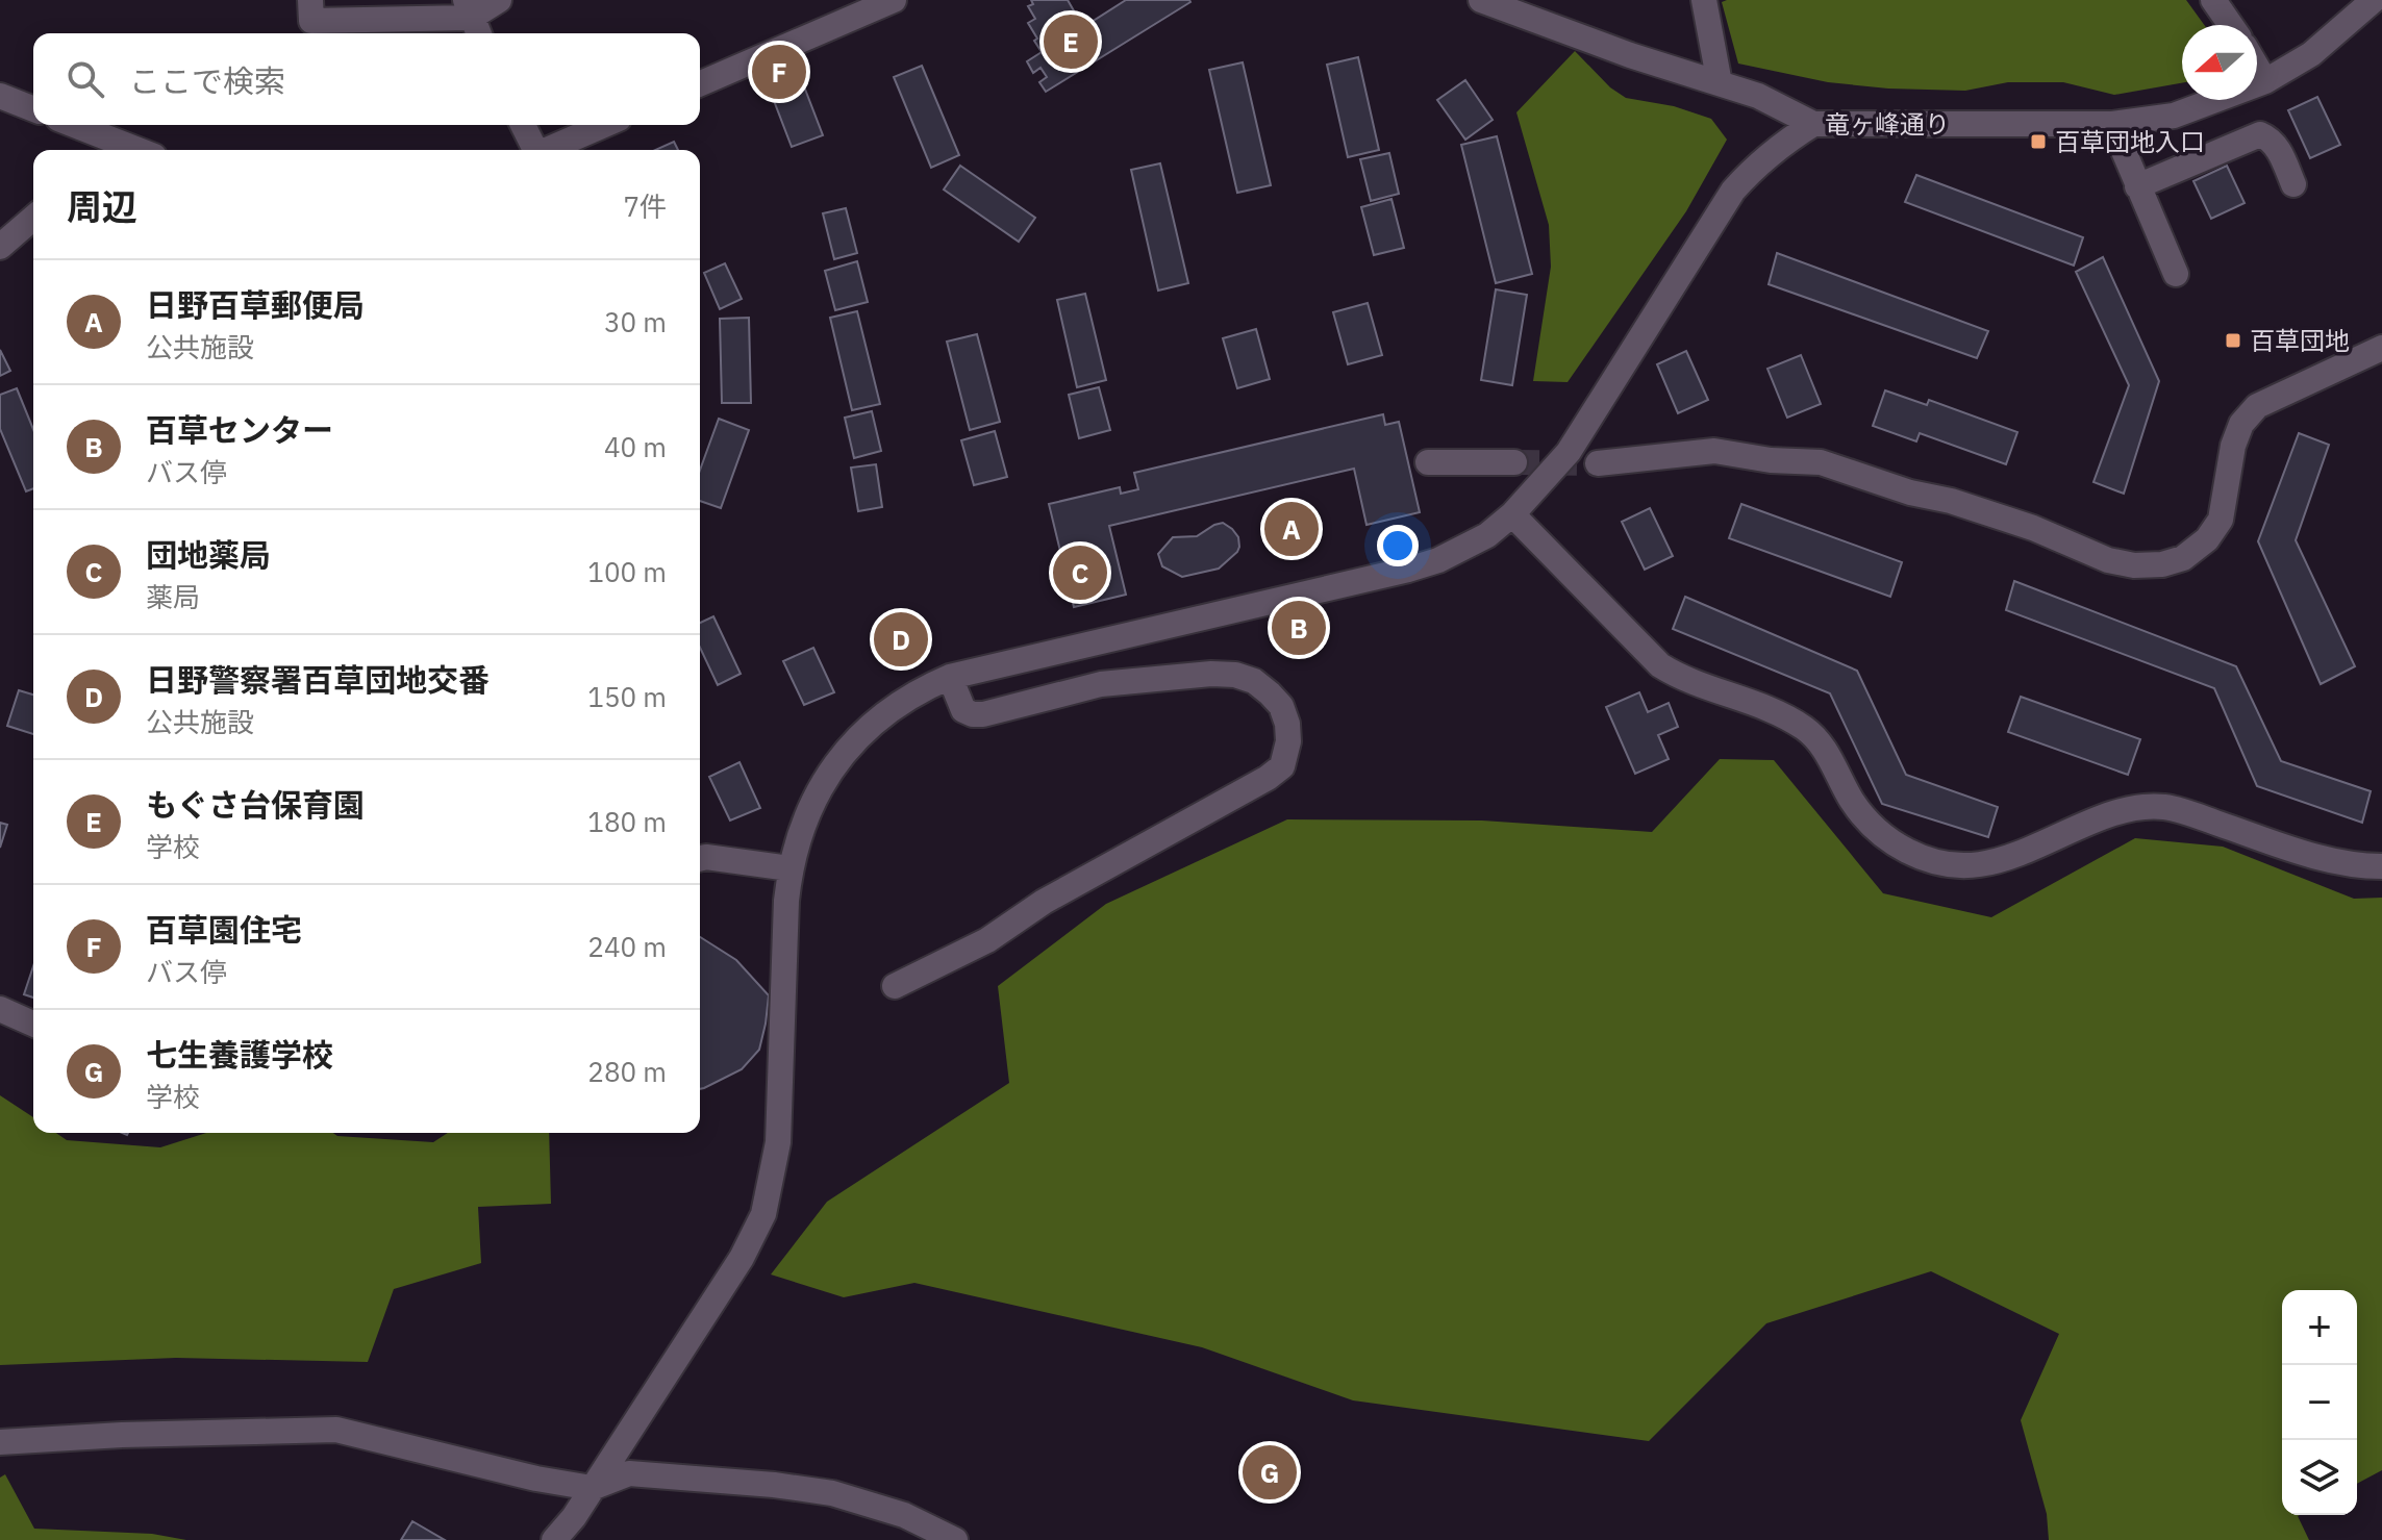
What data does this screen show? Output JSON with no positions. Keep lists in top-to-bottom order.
{
  "streets": {
    "street": ["竜ヶ峰通り"]
  },
  "places": {
    "transit": ["百草団地入口", "百草団地"]
  },
  "north": "left",
  "page": {
    "pins": [
      "E",
      "F",
      "A",
      "C",
      "B",
      "D",
      "G"
    ],
    "search": "ここで検索",
    "heading": ["周辺", "7件"],
    "list": [
      {
        "mark": "A",
        "name": "日野百草郵便局",
        "note": "公共施設",
        "value": "30 m"
      },
      {
        "mark": "B",
        "name": "百草センター",
        "note": "バス停",
        "value": "40 m"
      },
      {
        "mark": "C",
        "name": "団地薬局",
        "note": "薬局",
        "value": "100 m"
      },
      {
        "mark": "D",
        "name": "日野警察署百草団地交番",
        "note": "公共施設",
        "value": "150 m"
      },
      {
        "mark": "E",
        "name": "もぐさ台保育園",
        "note": "学校",
        "value": "180 m"
      },
      {
        "mark": "F",
        "name": "百草園住宅",
        "note": "バス停",
        "value": "240 m"
      },
      {
        "mark": "G",
        "name": "七生養護学校",
        "note": "学校",
        "value": "280 m"
      }
    ],
    "map_buttons": ["+", "−"]
  }
}
